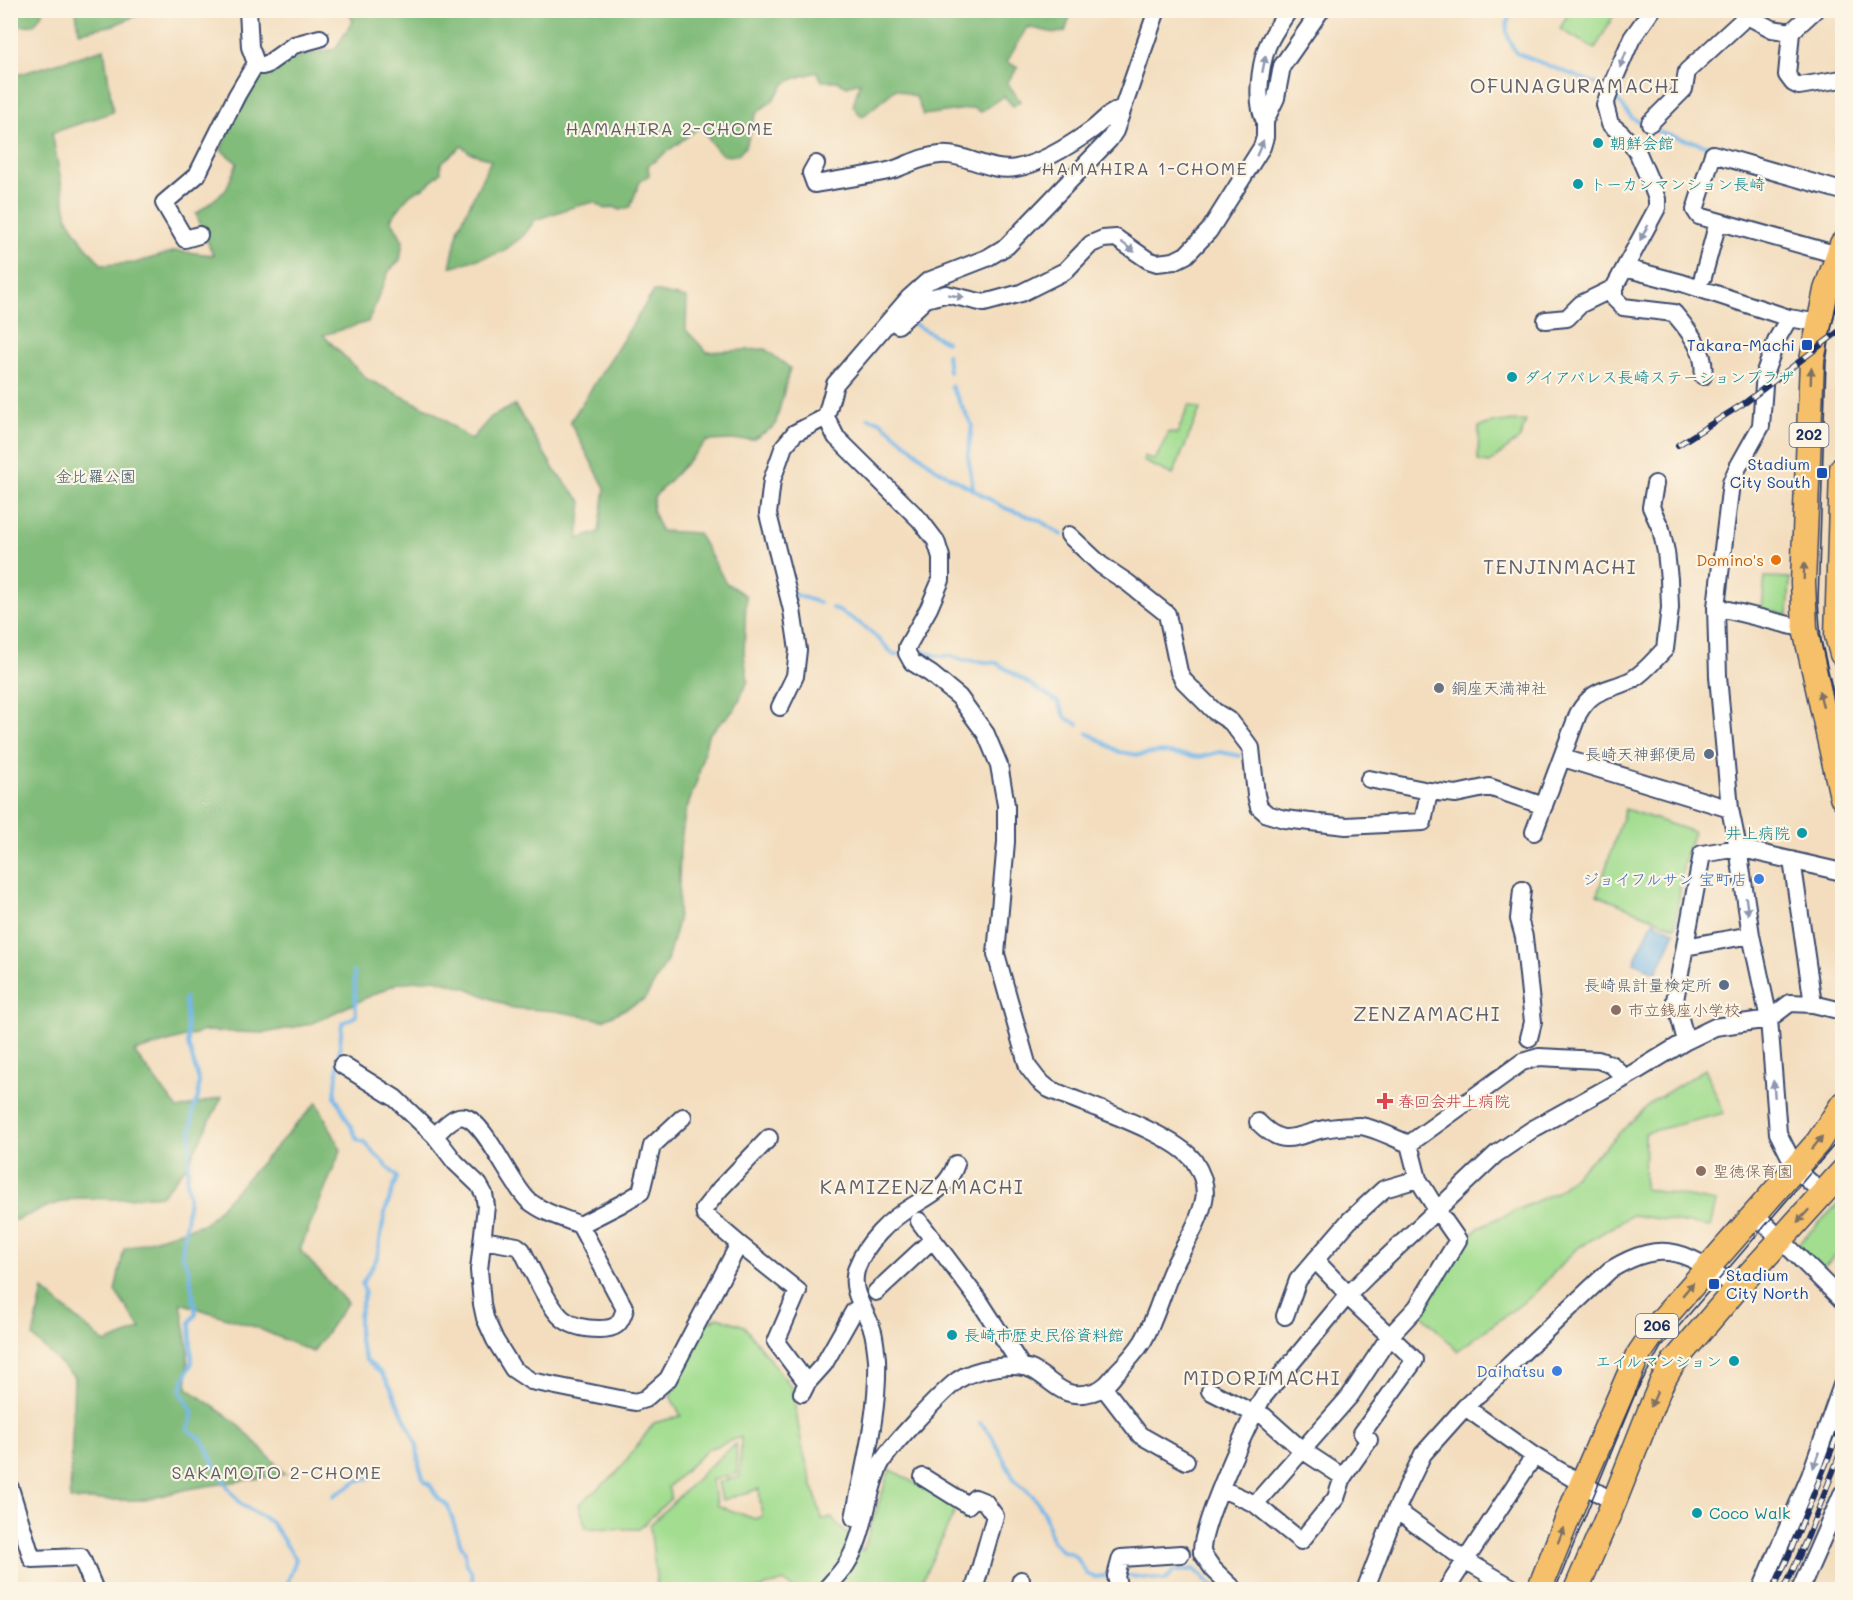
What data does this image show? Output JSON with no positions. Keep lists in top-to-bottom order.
{
  "streets": {
    "highway": ["202", "206"]
  },
  "districts": [
    "OFUNAGURAMACHI",
    "HAMAHIRA 2-CHOME",
    "HAMAHIRA 1-CHOME",
    "TENJINMACHI",
    "ZENZAMACHI",
    "KAMIZENZAMACHI",
    "MIDORIMACHI",
    "SAKAMOTO 2-CHOME"
  ],
  "parks": ["金比羅公園"],
  "places": {
    "other": [
      "朝鮮会館",
      "トーカンマンション長崎",
      "ダイアパレス長崎ステーションプラザ",
      "Domino's",
      "銅座天満神社",
      "長崎天神郵便局",
      "井上病院",
      "ジョイフルサン 宝町店",
      "長崎県計量検定所",
      "市立銭座小学校",
      "聖徳保育園",
      "長崎市歴史民俗資料館",
      "エイルマンション",
      "Daihatsu",
      "Coco Walk"
    ],
    "transit": ["Takara-Machi", "Stadium City South", "Stadium City North"],
    "health": ["春回会井上病院"]
  }
}
